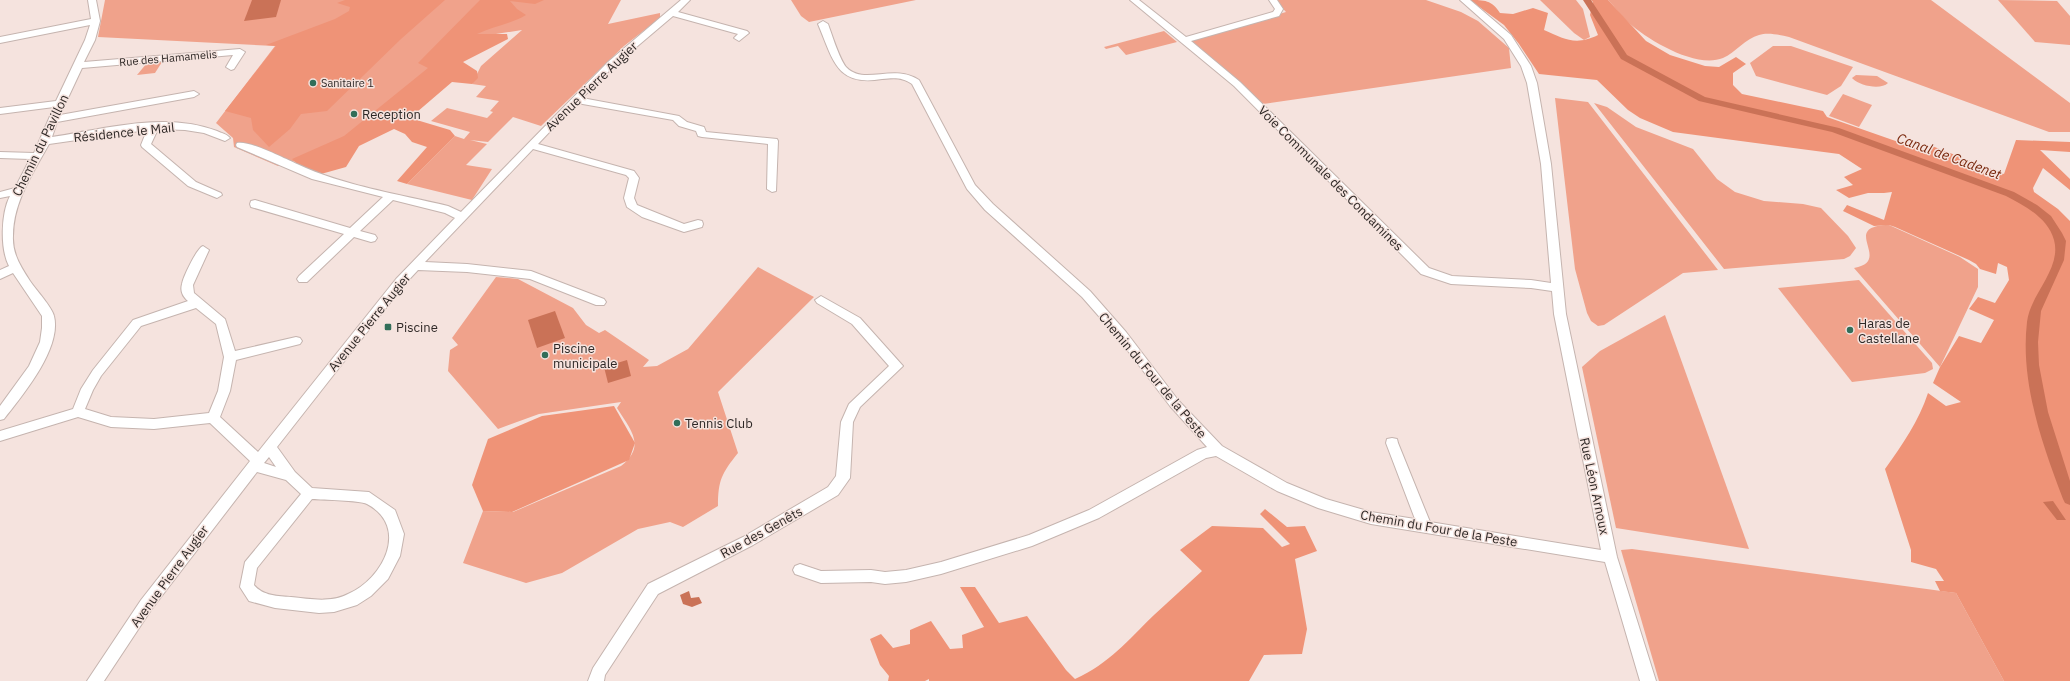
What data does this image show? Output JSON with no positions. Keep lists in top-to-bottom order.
{
  "streets": {
    "street": [
      "Rue des Hamamelis",
      "Avenue Pierre Augier",
      "Résidence le Mail",
      "Chemin du Pavillon",
      "Voie Communale des Condamines",
      "Chemin du Four de la Peste",
      "Rue Léon Arnoux",
      "Rue des Genêts"
    ]
  },
  "crossings": [
    ["Rue des Hamamelis", "Chemin du Pavillon"],
    ["Résidence le Mail", "Chemin du Pavillon"],
    ["Voie Communale des Condamines", "Rue Léon Arnoux"],
    ["Chemin du Four de la Peste", "Rue Léon Arnoux"]
  ],
  "water": ["Canal de Cadenet"],
  "places": {
    "other": [
      "Sanitaire 1",
      "Reception",
      "Haras de Castellane",
      "Piscine municipale",
      "Tennis Club"
    ],
    "transit": ["Piscine"]
  }
}
